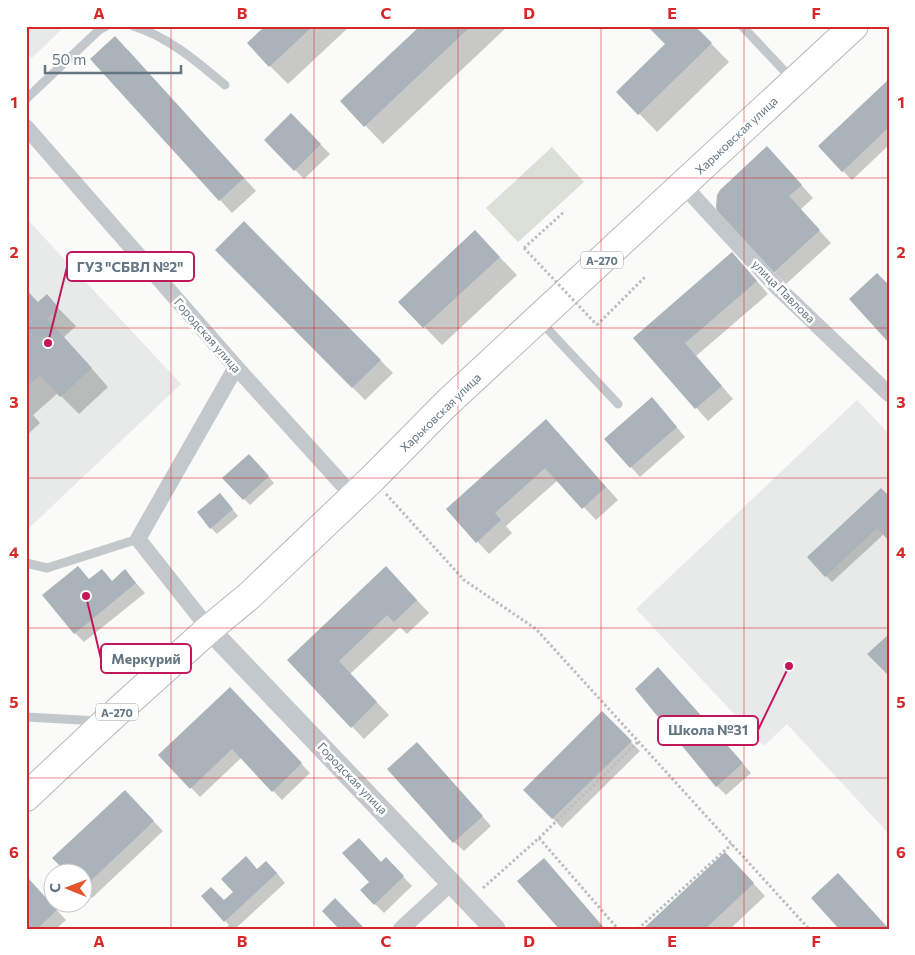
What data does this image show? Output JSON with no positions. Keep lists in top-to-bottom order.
{
  "streets": {
    "highway": ["Харьковская улица", "А-270"],
    "street": ["улица Павлова", "Городская улица"]
  },
  "crossings": [
    ["Харьковская улица", "улица Павлова"],
    ["Харьковская улица", "Городская улица"]
  ],
  "places": ["ГУЗ \"СБВЛ №2\"", "Меркурий", "Школа №31"],
  "scale_bar": "50 m",
  "north": "left",
  "grid": {
    "columns": [
      "A",
      "B",
      "C",
      "D",
      "E",
      "F"
    ],
    "rows": [
      "1",
      "2",
      "3",
      "4",
      "5",
      "6"
    ]
  }
}
